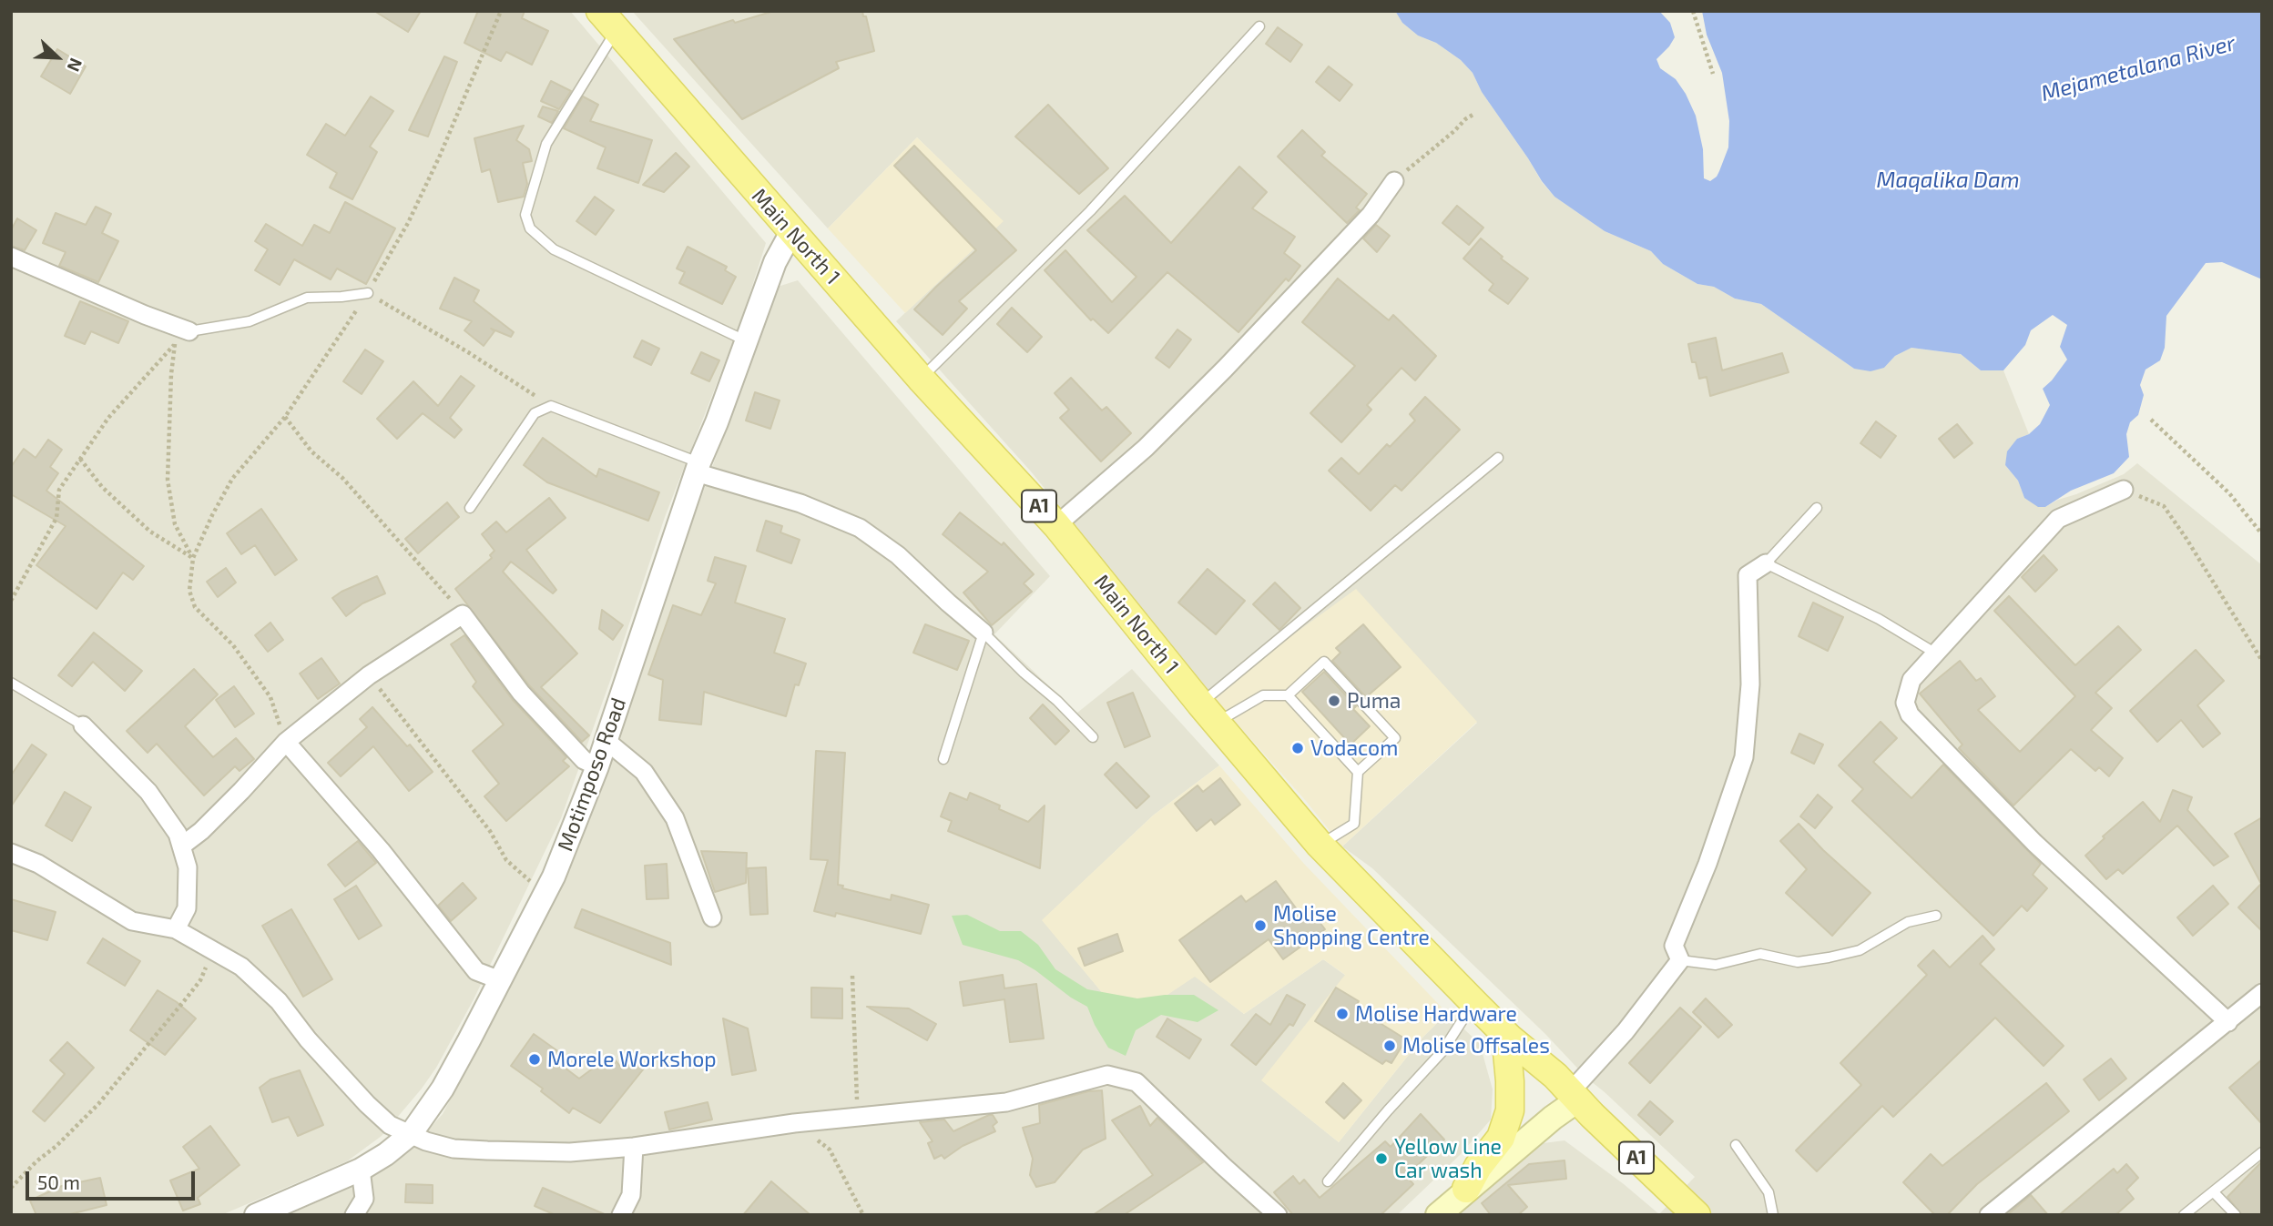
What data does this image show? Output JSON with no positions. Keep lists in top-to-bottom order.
{
  "streets": {
    "main road": ["Main North 1", "A1"],
    "street": ["Motimposo Road"]
  },
  "crossings": [
    ["Main North 1", "Motimposo Road"]
  ],
  "water": ["Mejametalana River", "Maqalika Dam"],
  "places": [
    "Puma",
    "Vodacom",
    "Molise Shopping Centre",
    "Molise Hardware",
    "Molise Offsales",
    "Morele Workshop",
    "Yellow Line Car wash"
  ],
  "scale_bar": "50 m",
  "north": "bottom right"
}
